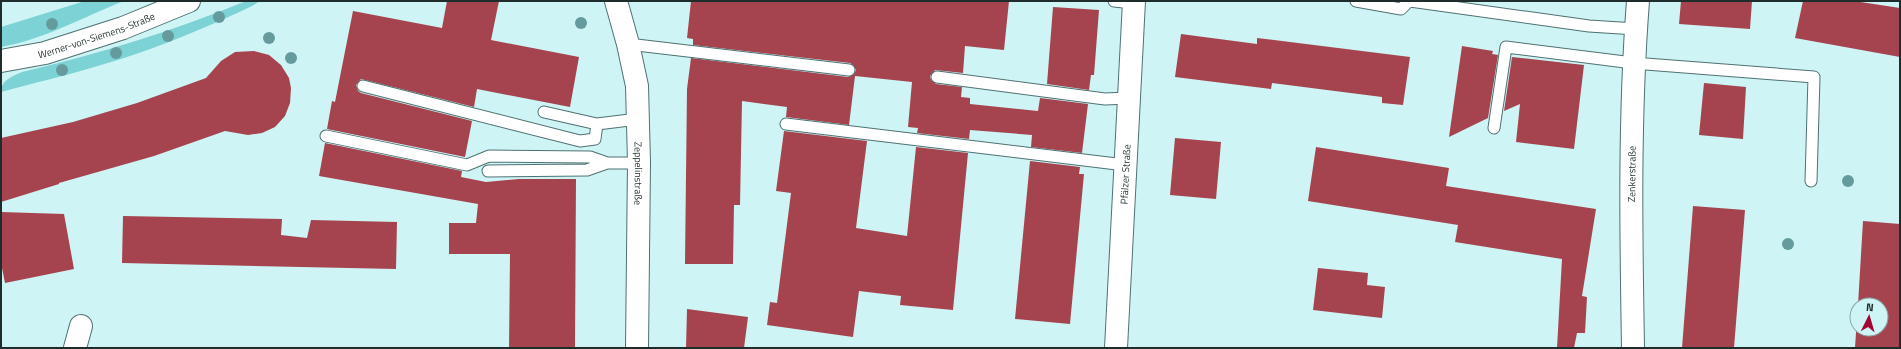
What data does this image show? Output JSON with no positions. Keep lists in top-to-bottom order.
{
  "streets": {
    "street": [
      "Werner-von-Siemens-Straße",
      "Zeppelinstraße",
      "Pfälzer Straße",
      "Zenkerstraße"
    ]
  },
  "north": "top"
}
